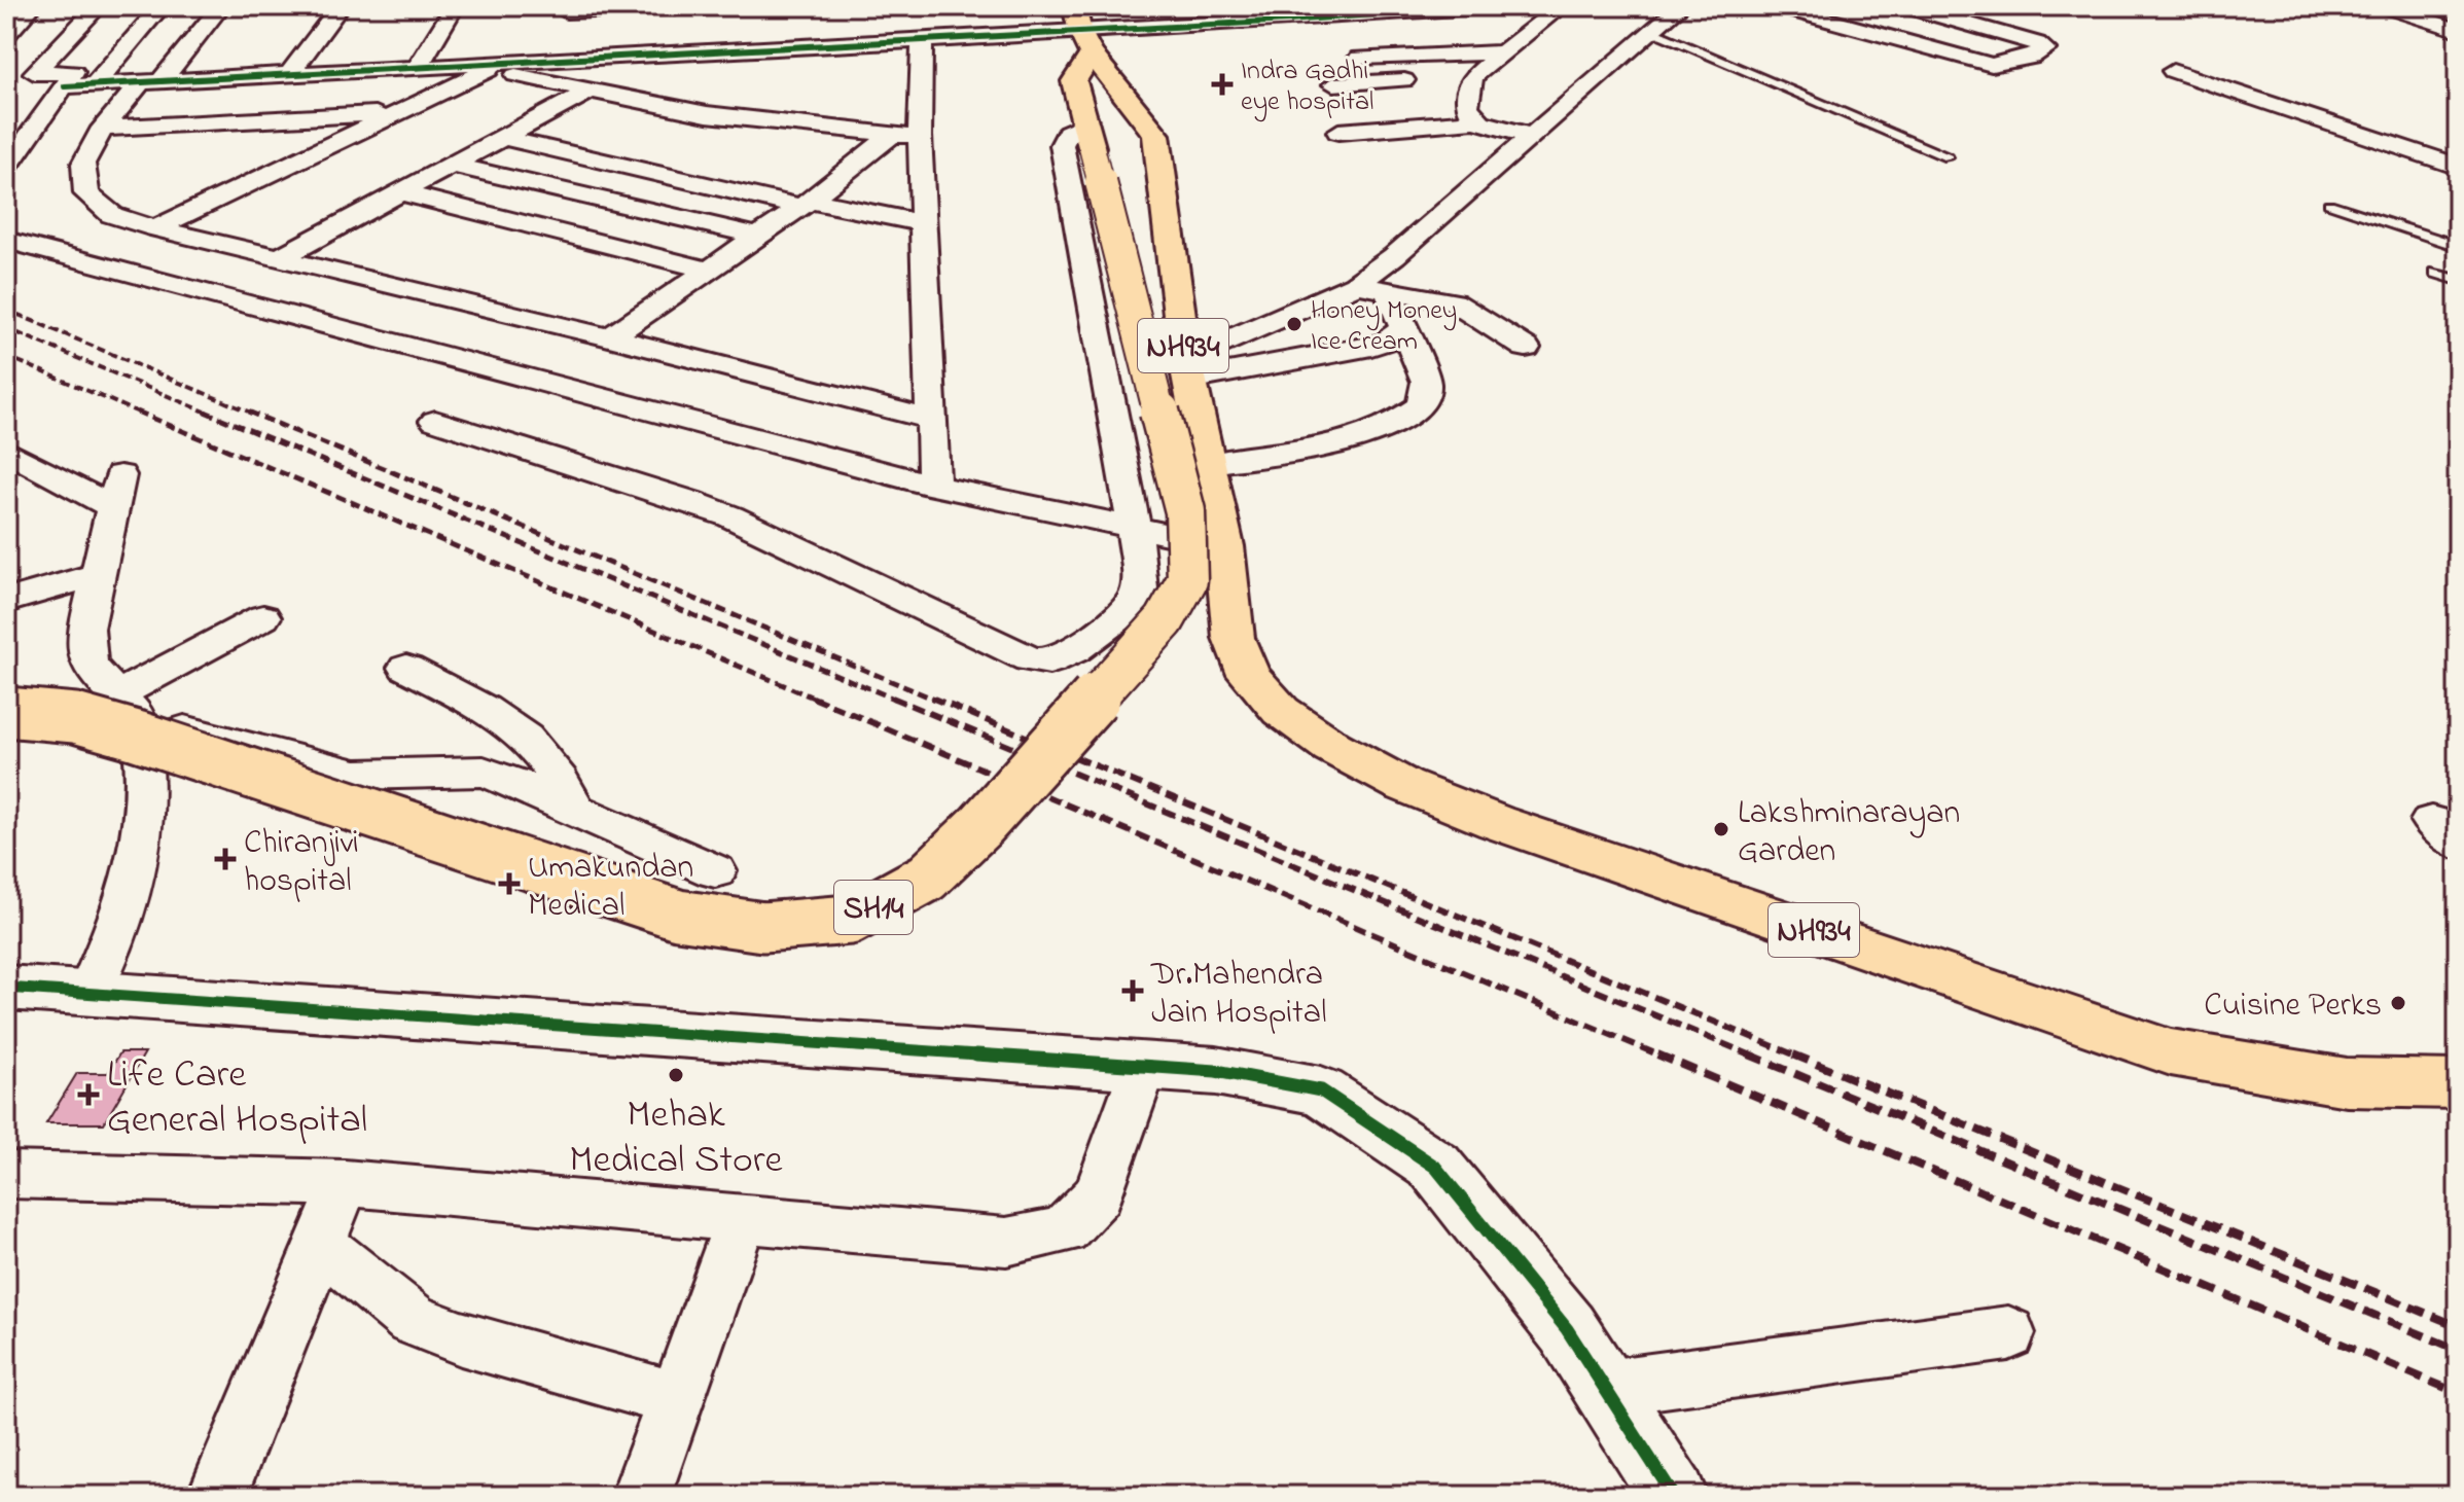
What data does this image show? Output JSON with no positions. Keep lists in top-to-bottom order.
{
  "streets": {
    "main road": ["NH934", "SH14"]
  },
  "crossings": [
    ["NH934", "SH14"]
  ],
  "places": {
    "health": [
      "Indra Gadhi eye hospital",
      "Chiranjivi hospital",
      "Umakundan Medical",
      "Dr.Mahendra Jain Hospital",
      "Life Care General Hospital"
    ],
    "other": [
      "Honey Money Ice Cream",
      "Lakshminarayan Garden",
      "Cuisine Perks",
      "Mehak Medical Store"
    ]
  }
}
